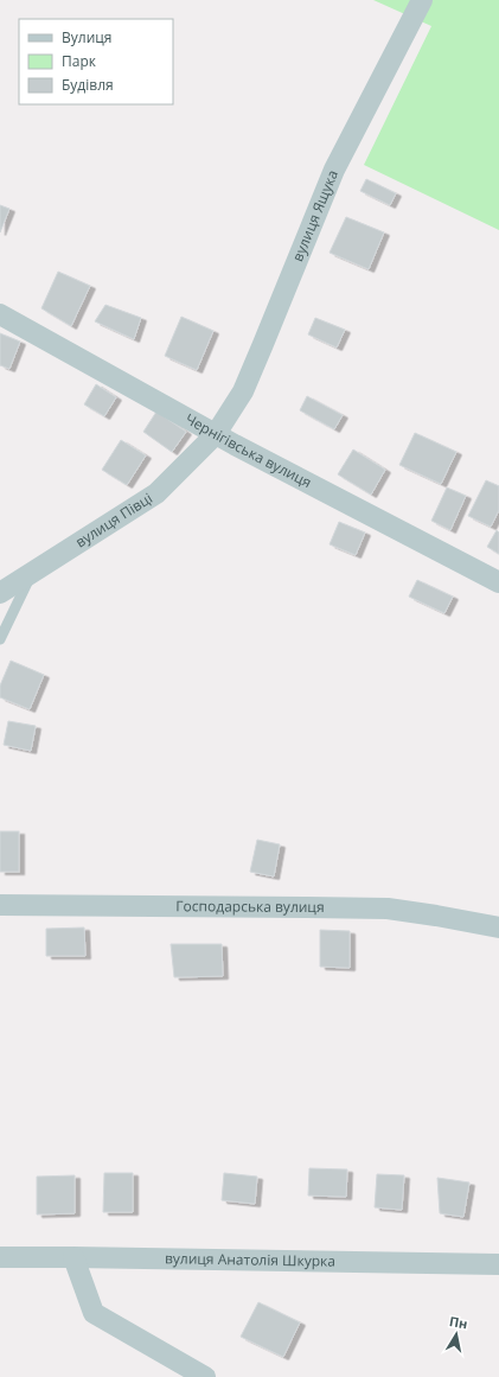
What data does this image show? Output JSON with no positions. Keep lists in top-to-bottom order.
{
  "streets": {
    "street": [
      "вулиця Ящука",
      "Чернігівська вулиця",
      "вулиця Півці",
      "Господарська вулиця",
      "вулиця Анатолія Шкурка"
    ]
  },
  "crossings": [
    ["вулиця Ящука", "Чернігівська вулиця"],
    ["вулиця Ящука", "вулиця Півці"],
    ["Чернігівська вулиця", "вулиця Півці"]
  ],
  "legend": ["Вулиця", "Парк", "Будівля"],
  "north": "top"
}
